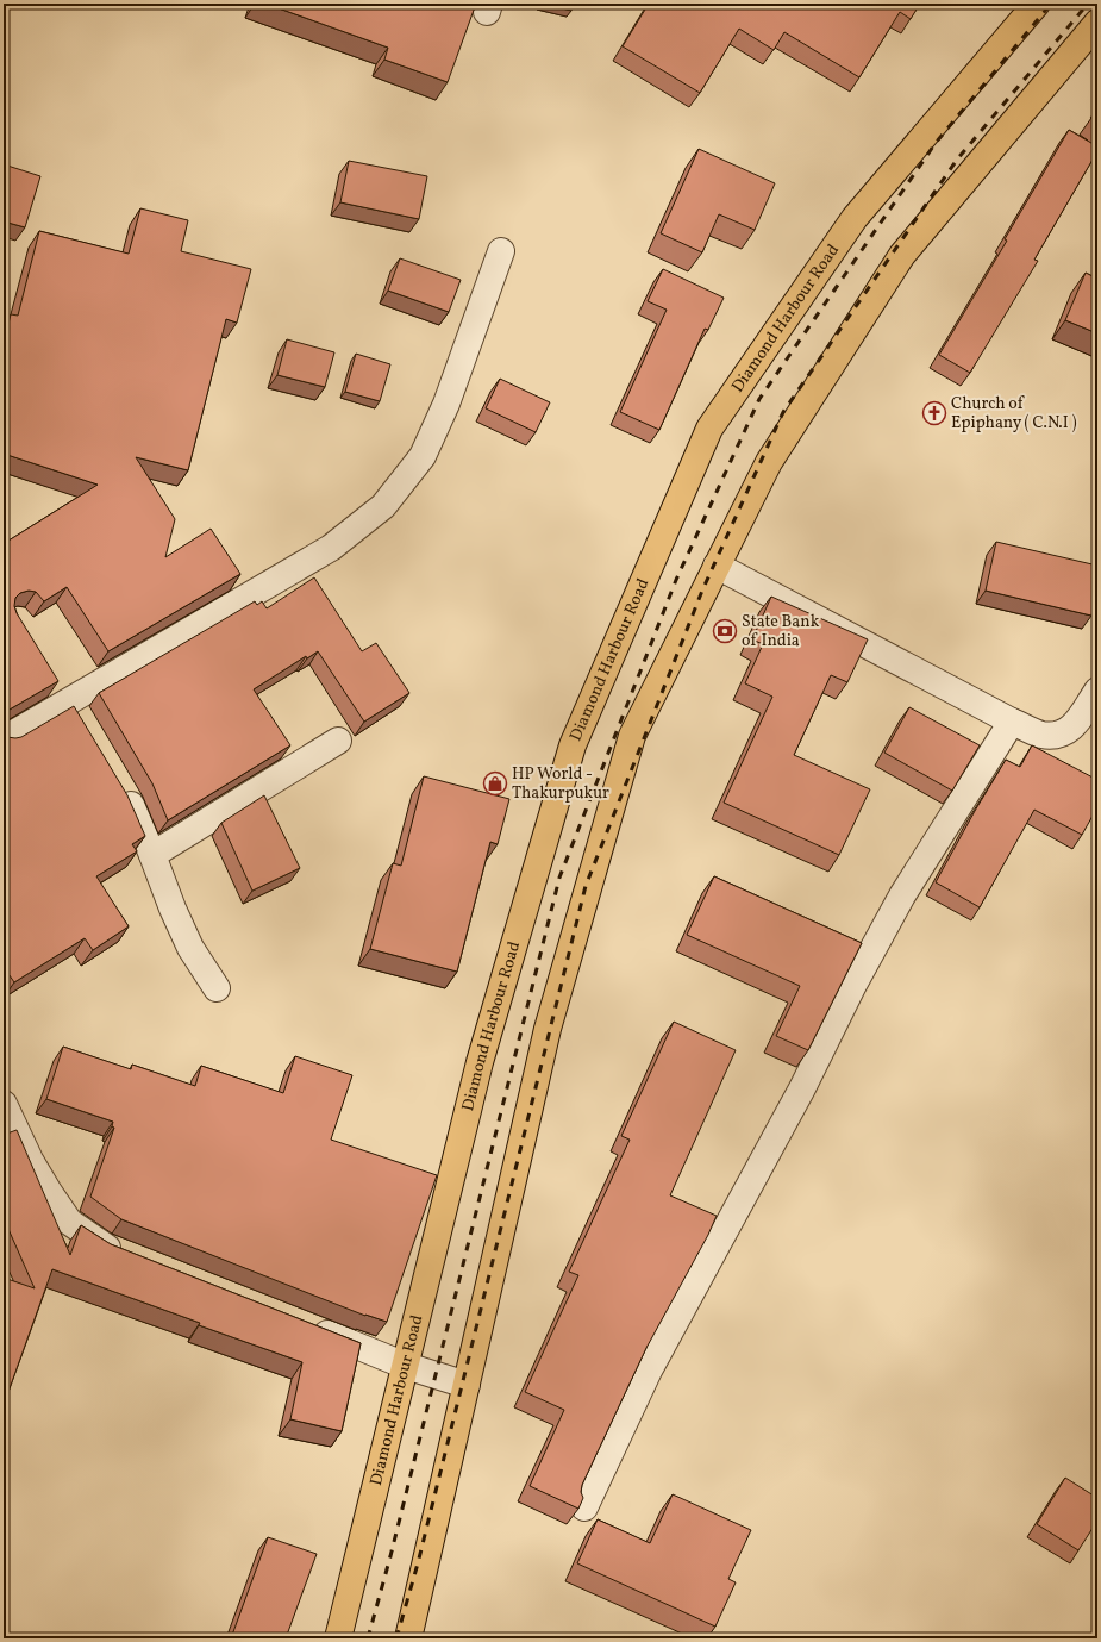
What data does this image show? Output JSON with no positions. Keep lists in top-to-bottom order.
{
  "streets": {
    "highway": ["Diamond Harbour Road"]
  },
  "places": {
    "church": ["Church of Epiphany ( C.N.I )"],
    "bank": ["State Bank of India"],
    "shop": ["HP World - Thakurpukur"]
  }
}
